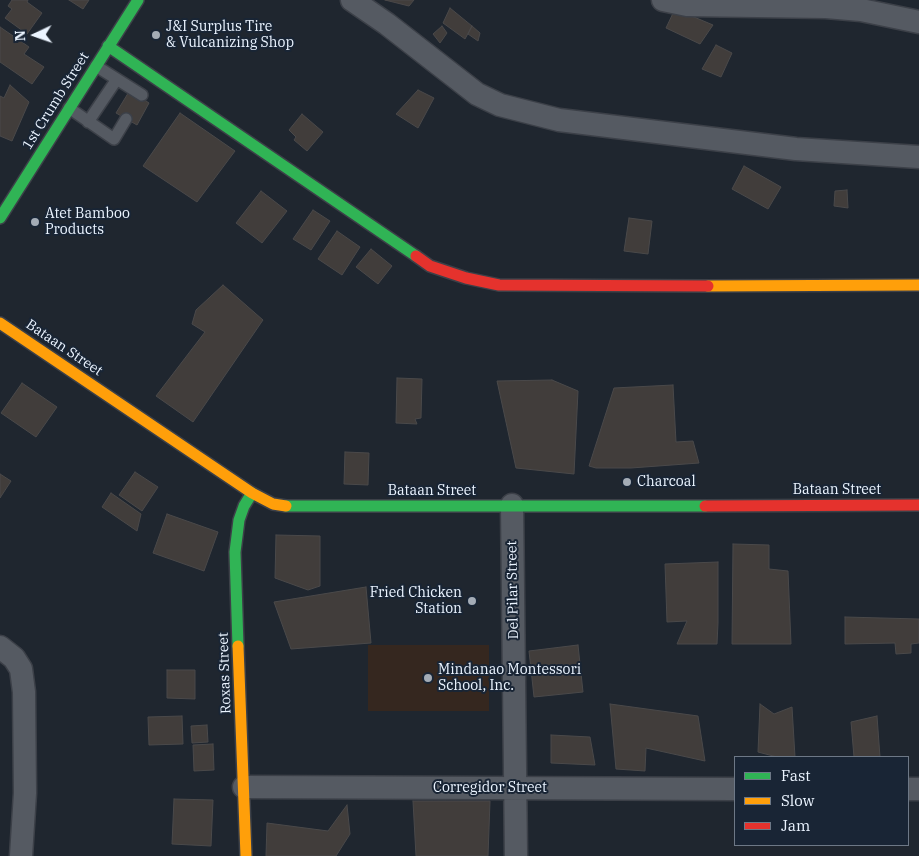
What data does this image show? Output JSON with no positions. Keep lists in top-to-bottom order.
{
  "streets": {
    "street": [
      "1st Crumb Street",
      "Bataan Street",
      "Del Pilar Street",
      "Roxas Street",
      "Corregidor Street"
    ]
  },
  "crossings": [
    ["Bataan Street", "Del Pilar Street"],
    ["Bataan Street", "Roxas Street"],
    ["Del Pilar Street", "Corregidor Street"],
    ["Roxas Street", "Corregidor Street"]
  ],
  "places": [
    "J&I Surplus Tire & Vulcanizing Shop",
    "Atet Bamboo Products",
    "Charcoal",
    "Fried Chicken Station",
    "Mindanao Montessori School, Inc."
  ],
  "legend": ["Fast", "Slow", "Jam"],
  "north": "left"
}
